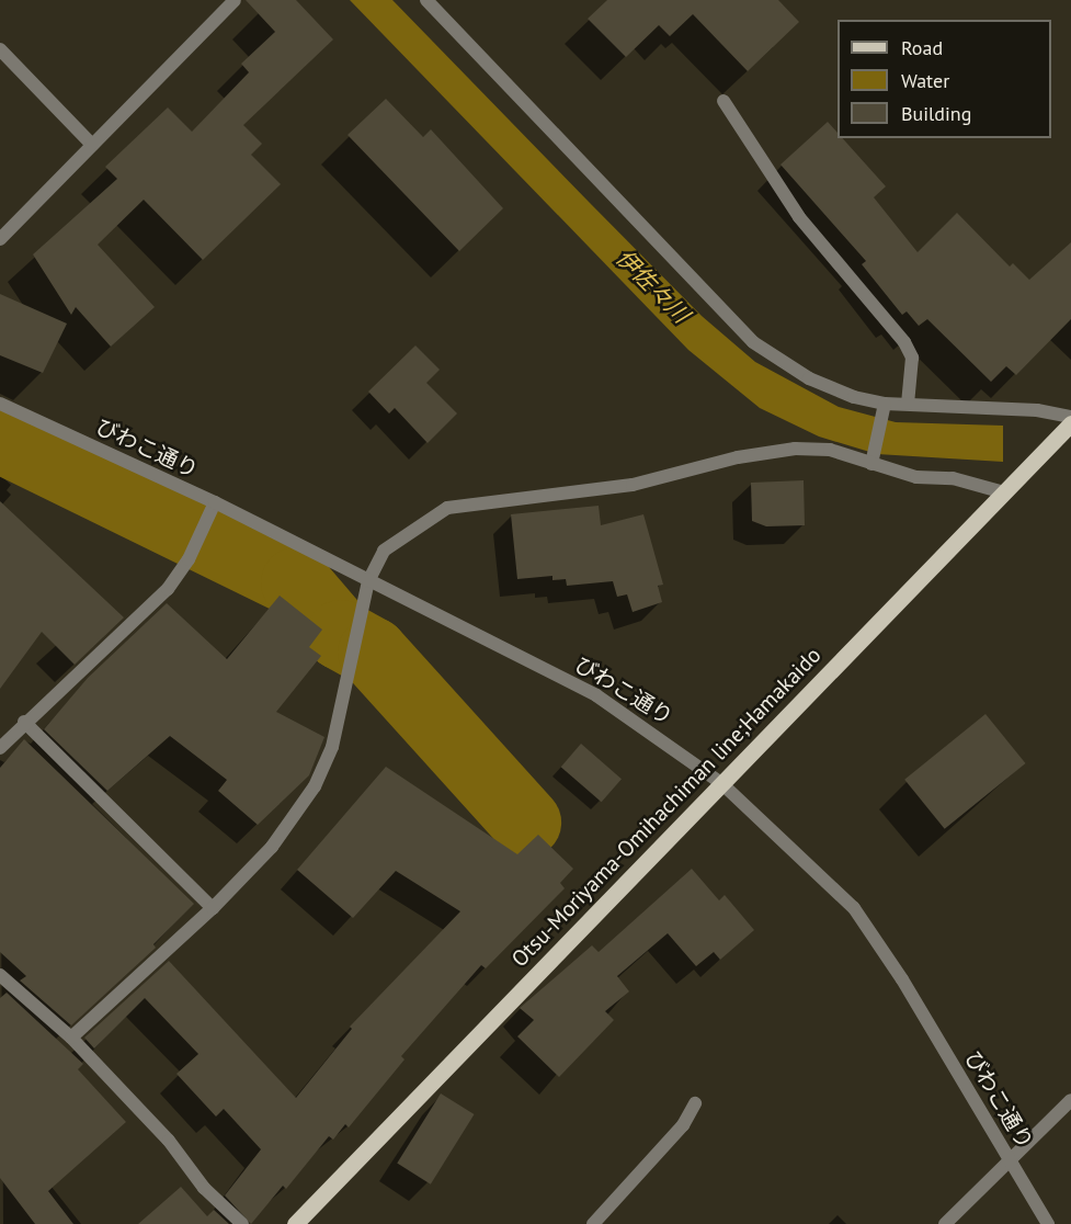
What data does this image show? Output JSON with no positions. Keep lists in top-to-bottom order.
{
  "streets": {
    "main road": ["Otsu-Moriyama-Omihachiman line;Hamakaido"],
    "street": ["びわこ通り"]
  },
  "crossings": [
    ["びわこ通り", "Otsu-Moriyama-Omihachiman line;Hamakaido"]
  ],
  "water": ["伊佐々川"],
  "legend": ["Road", "Water", "Building"]
}
